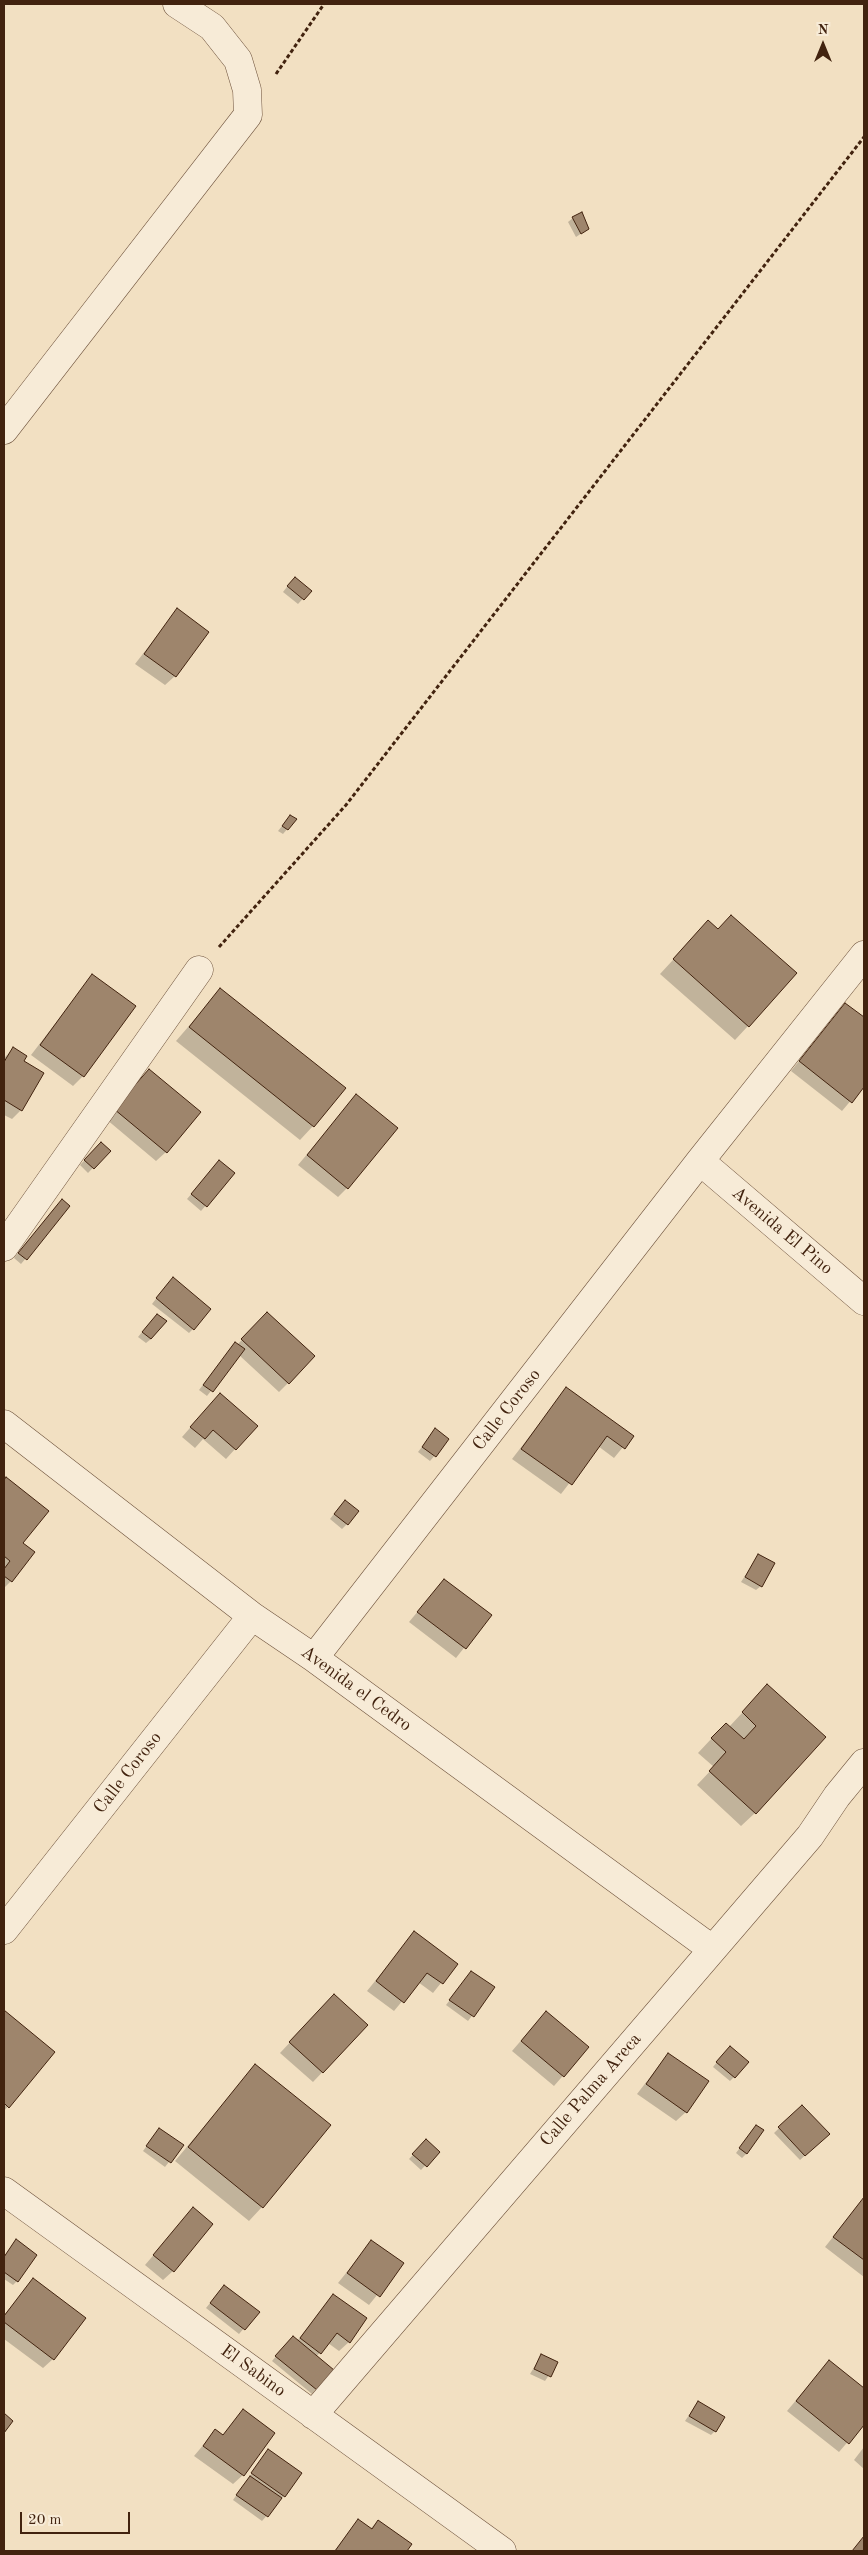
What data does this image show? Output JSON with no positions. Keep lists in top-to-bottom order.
{
  "streets": {
    "street": [
      "Avenida El Pino",
      "Calle Coroso",
      "Avenida el Cedro",
      "Calle Palma Areca",
      "El Sabino"
    ]
  },
  "crossings": [
    ["Avenida El Pino", "Calle Coroso"],
    ["Calle Coroso", "Avenida el Cedro"],
    ["Avenida el Cedro", "Calle Palma Areca"],
    ["Calle Palma Areca", "El Sabino"]
  ],
  "scale_bar": "20 m",
  "north": "top"
}
